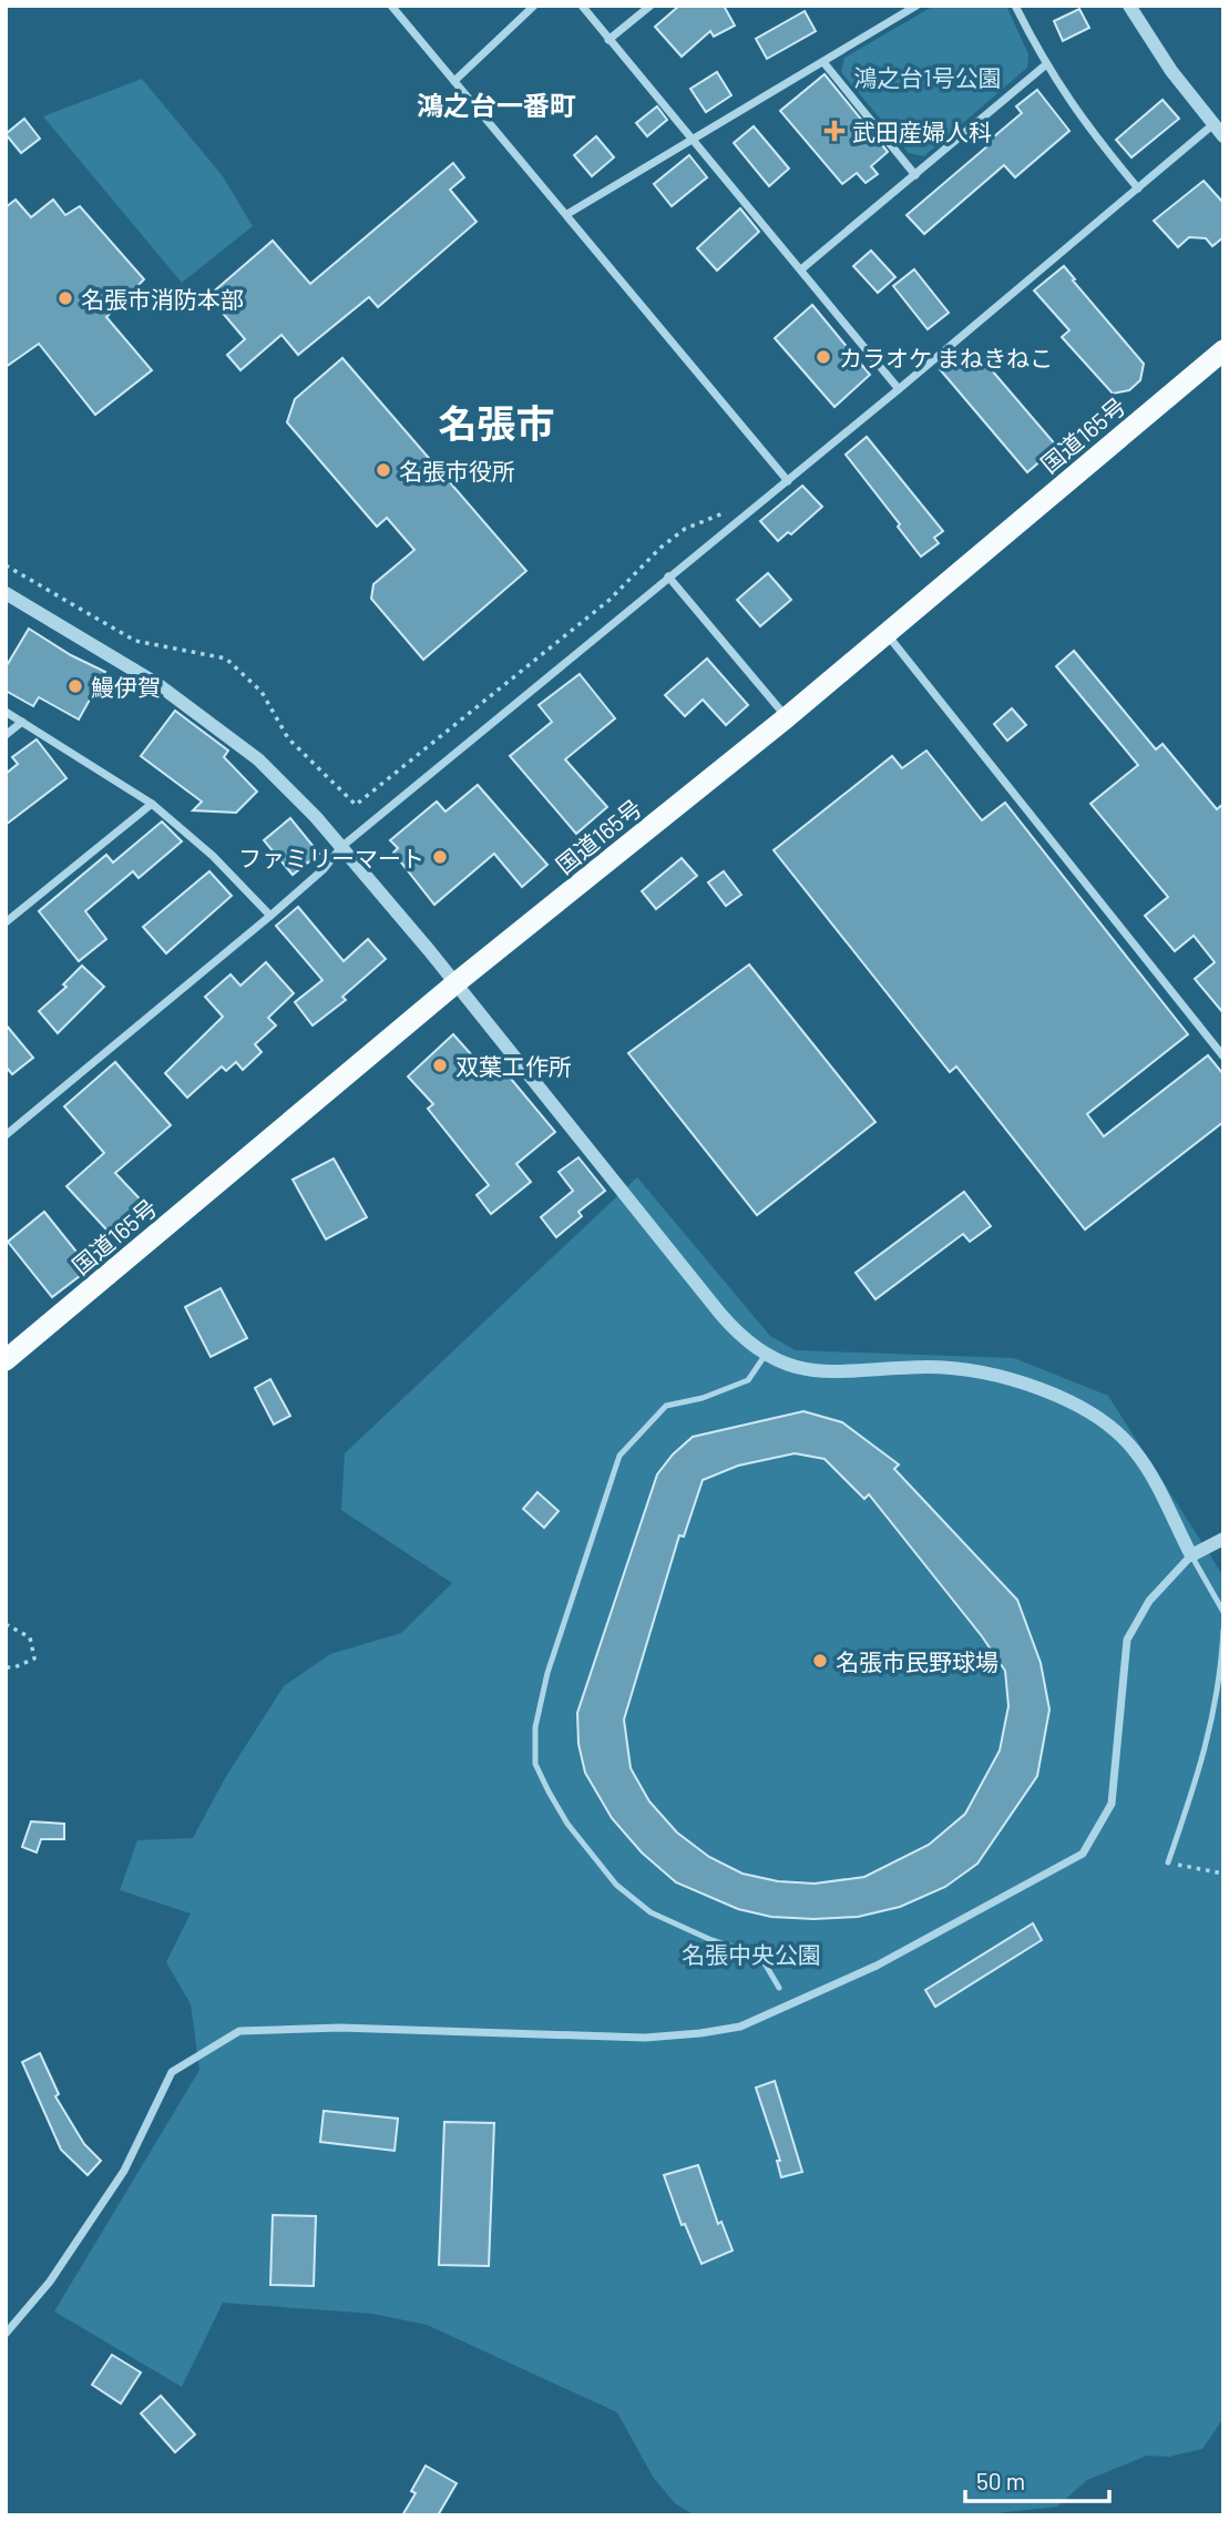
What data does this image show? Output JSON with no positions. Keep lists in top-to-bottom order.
{
  "streets": {
    "highway": ["国道165号"]
  },
  "districts": ["鴻之台一番町", "名張市"],
  "parks": ["鴻之台1号公園", "名張中央公園"],
  "places": {
    "health": ["武田産婦人科"],
    "other": [
      "名張市消防本部",
      "カラオケ まねきねこ",
      "名張市役所",
      "鰻伊賀",
      "ファミリーマート",
      "双葉工作所",
      "名張市民野球場"
    ]
  },
  "scale_bar": "50 m"
}
